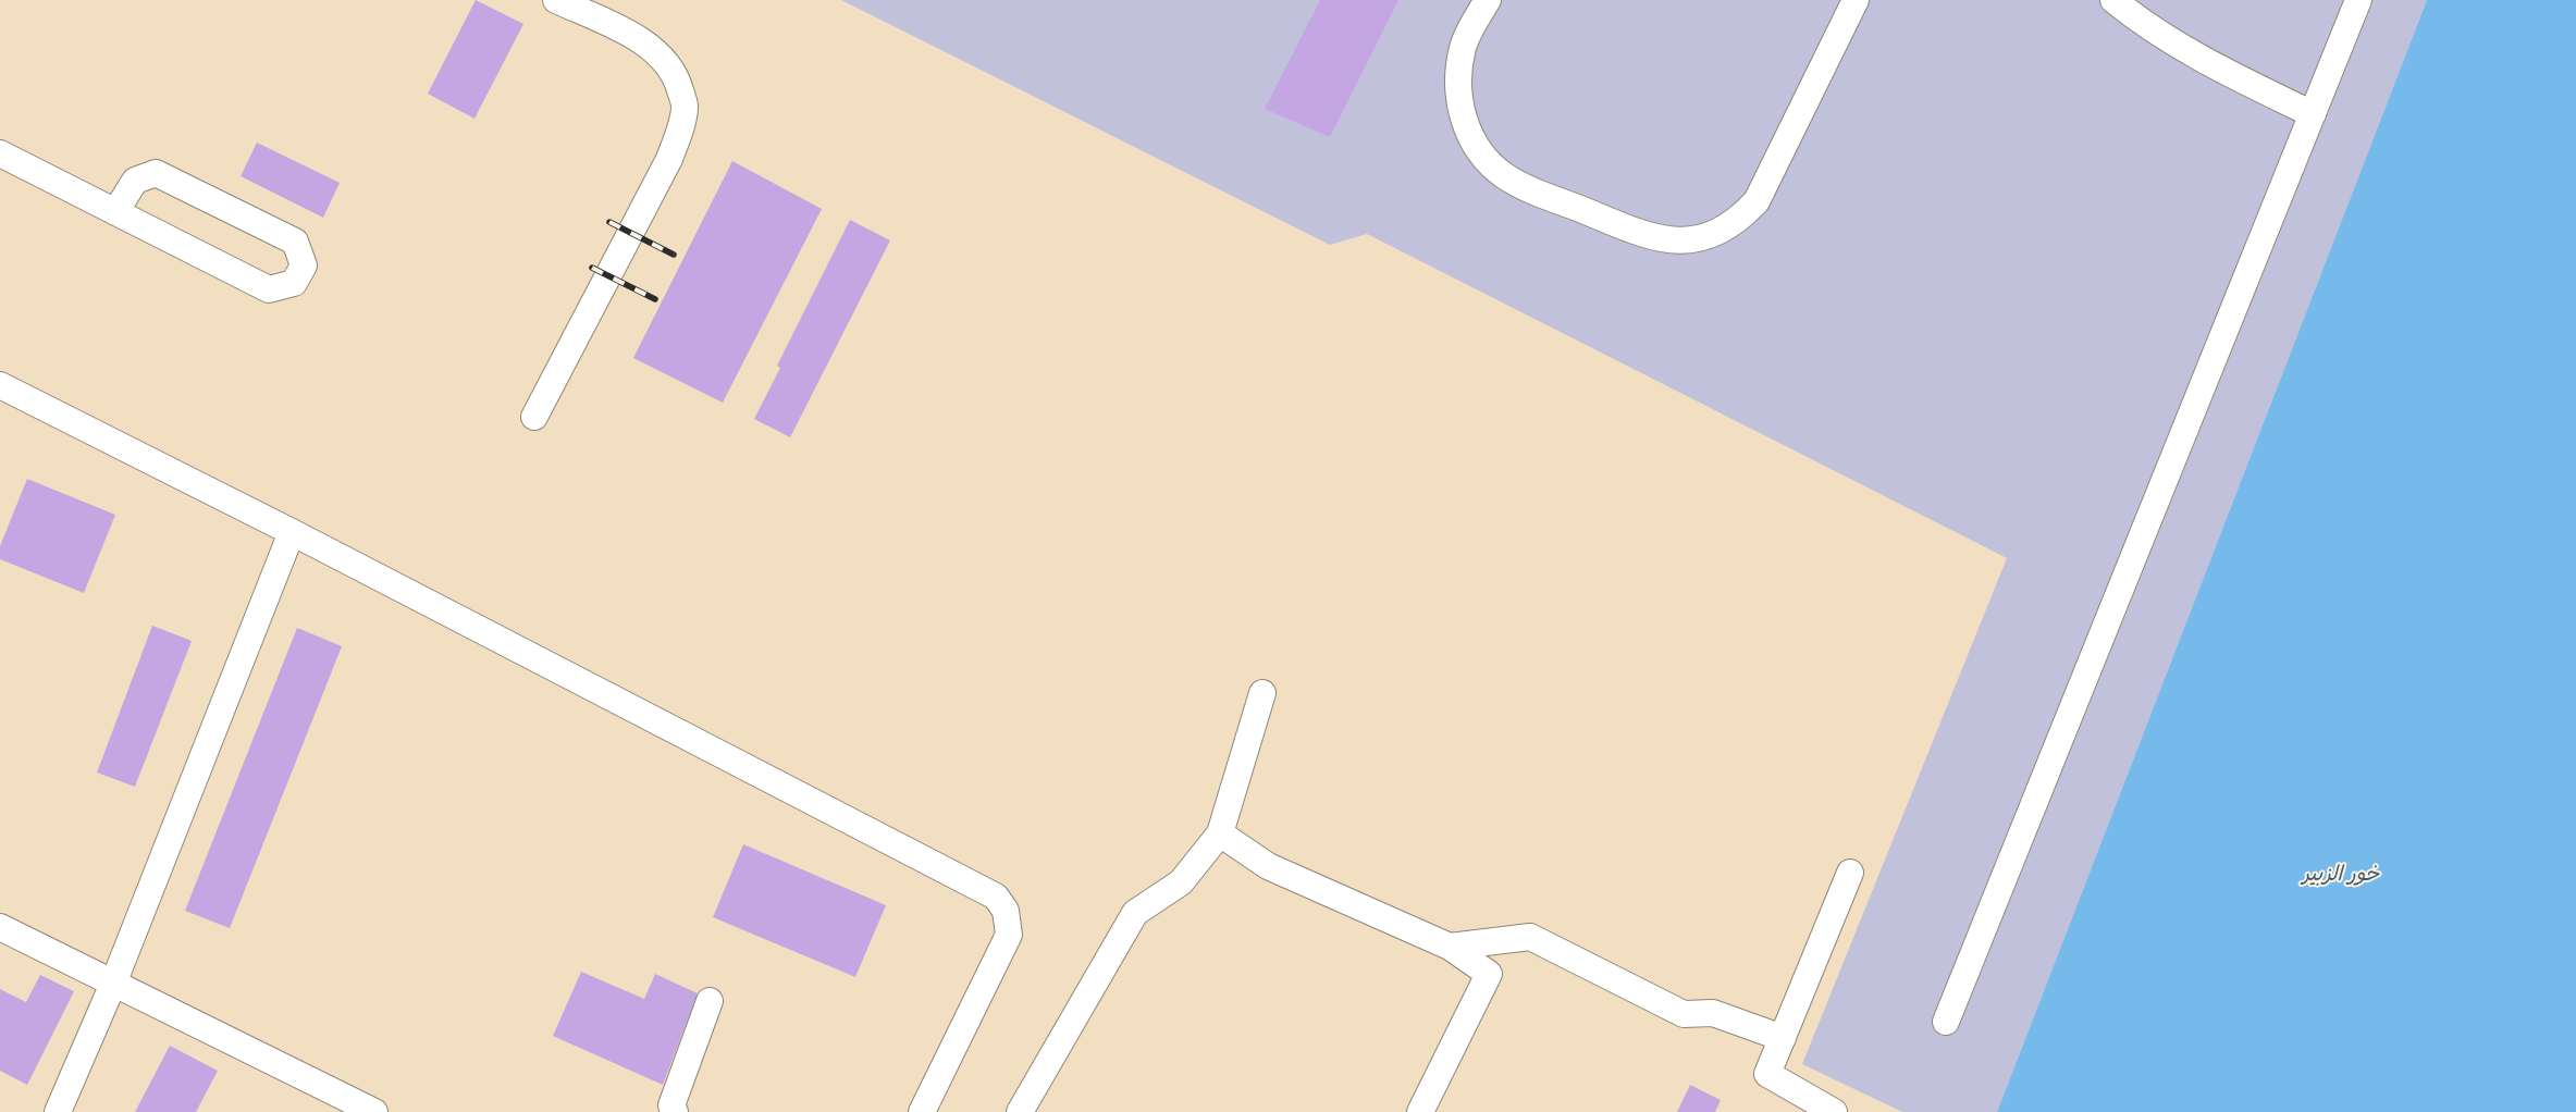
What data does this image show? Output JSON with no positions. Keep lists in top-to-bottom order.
{
  "water": ["خور الزبير"]
}
